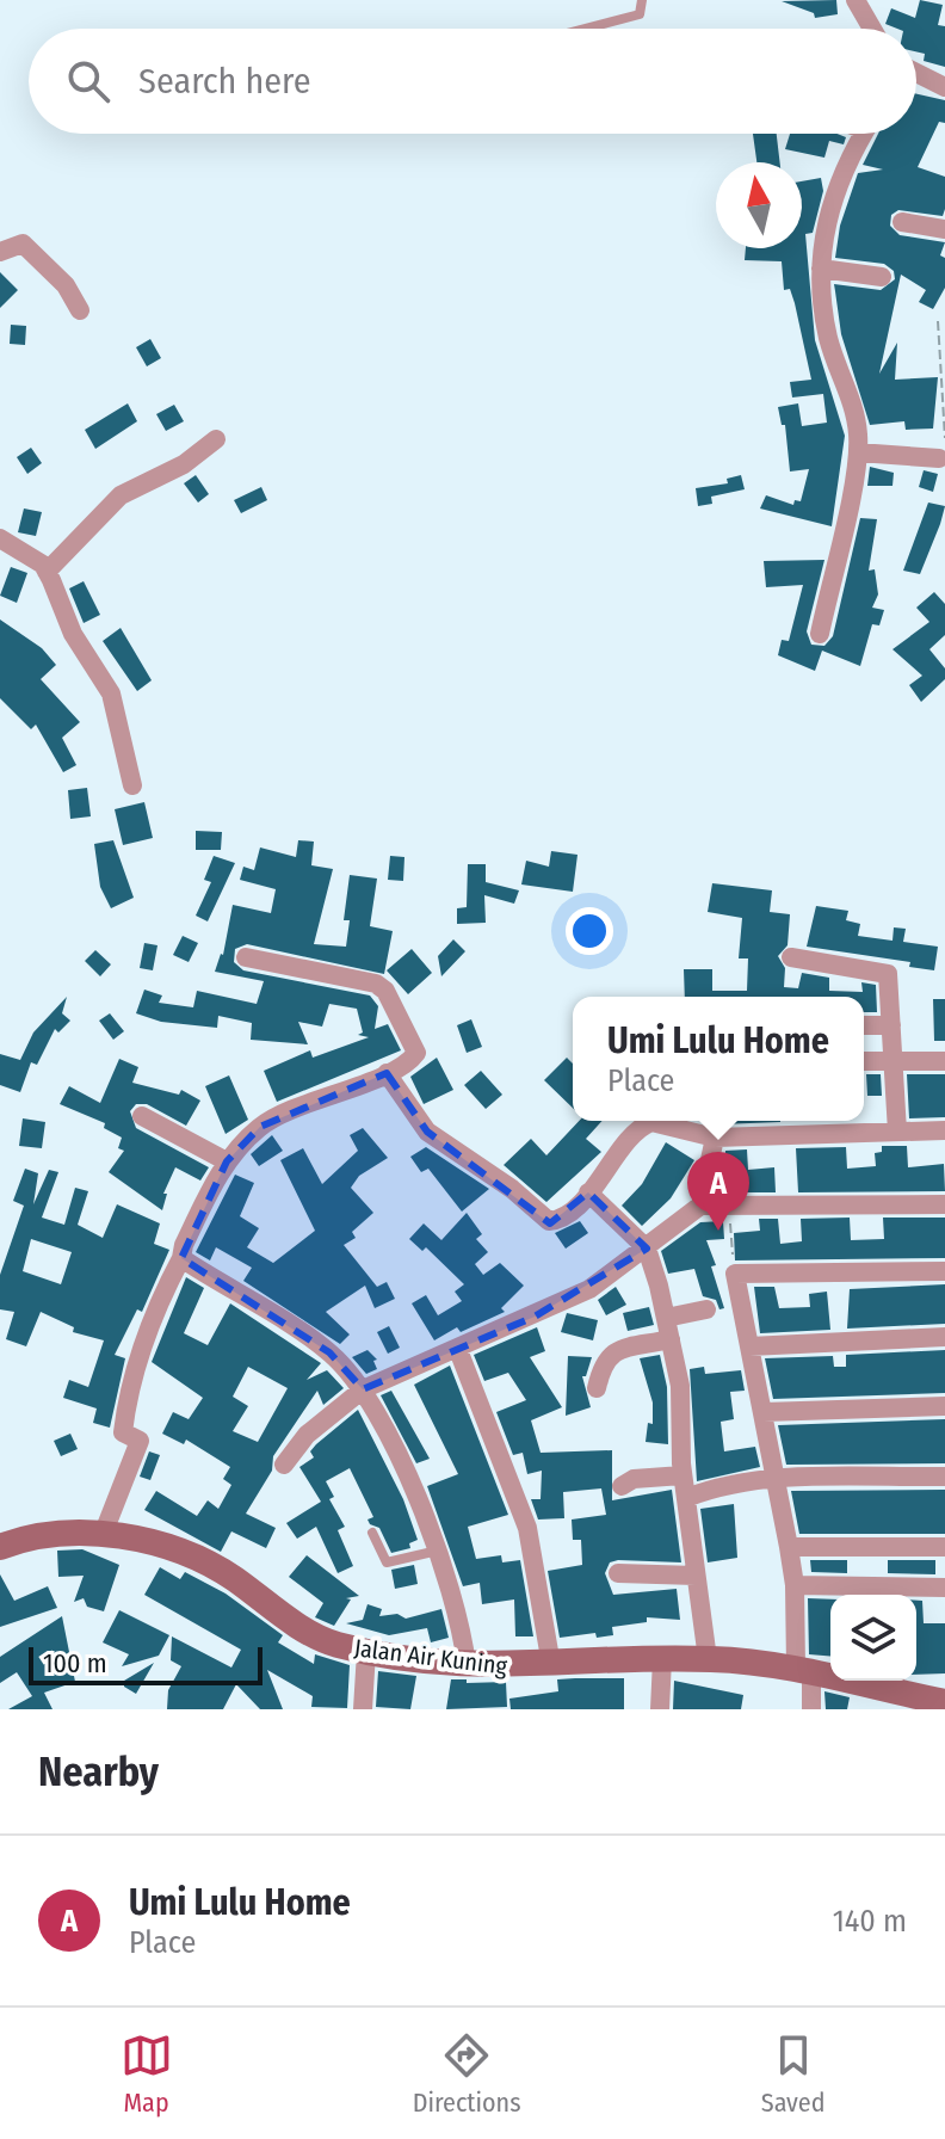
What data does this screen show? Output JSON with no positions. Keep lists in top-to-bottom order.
{
  "streets": {
    "street": ["Jalan Air Kuning"]
  },
  "scale_bar": "100 m",
  "north": "top",
  "page": {
    "search": "Search here",
    "popup": ["Umi Lulu Home", "Place"],
    "pins": "A",
    "scale": "100 m",
    "heading": "Nearby",
    "list": [
      {
        "mark": "A",
        "name": "Umi Lulu Home",
        "note": "Place",
        "value": "140 m"
      }
    ],
    "nav": ["Map", "Directions", "Saved"]
  }
}
